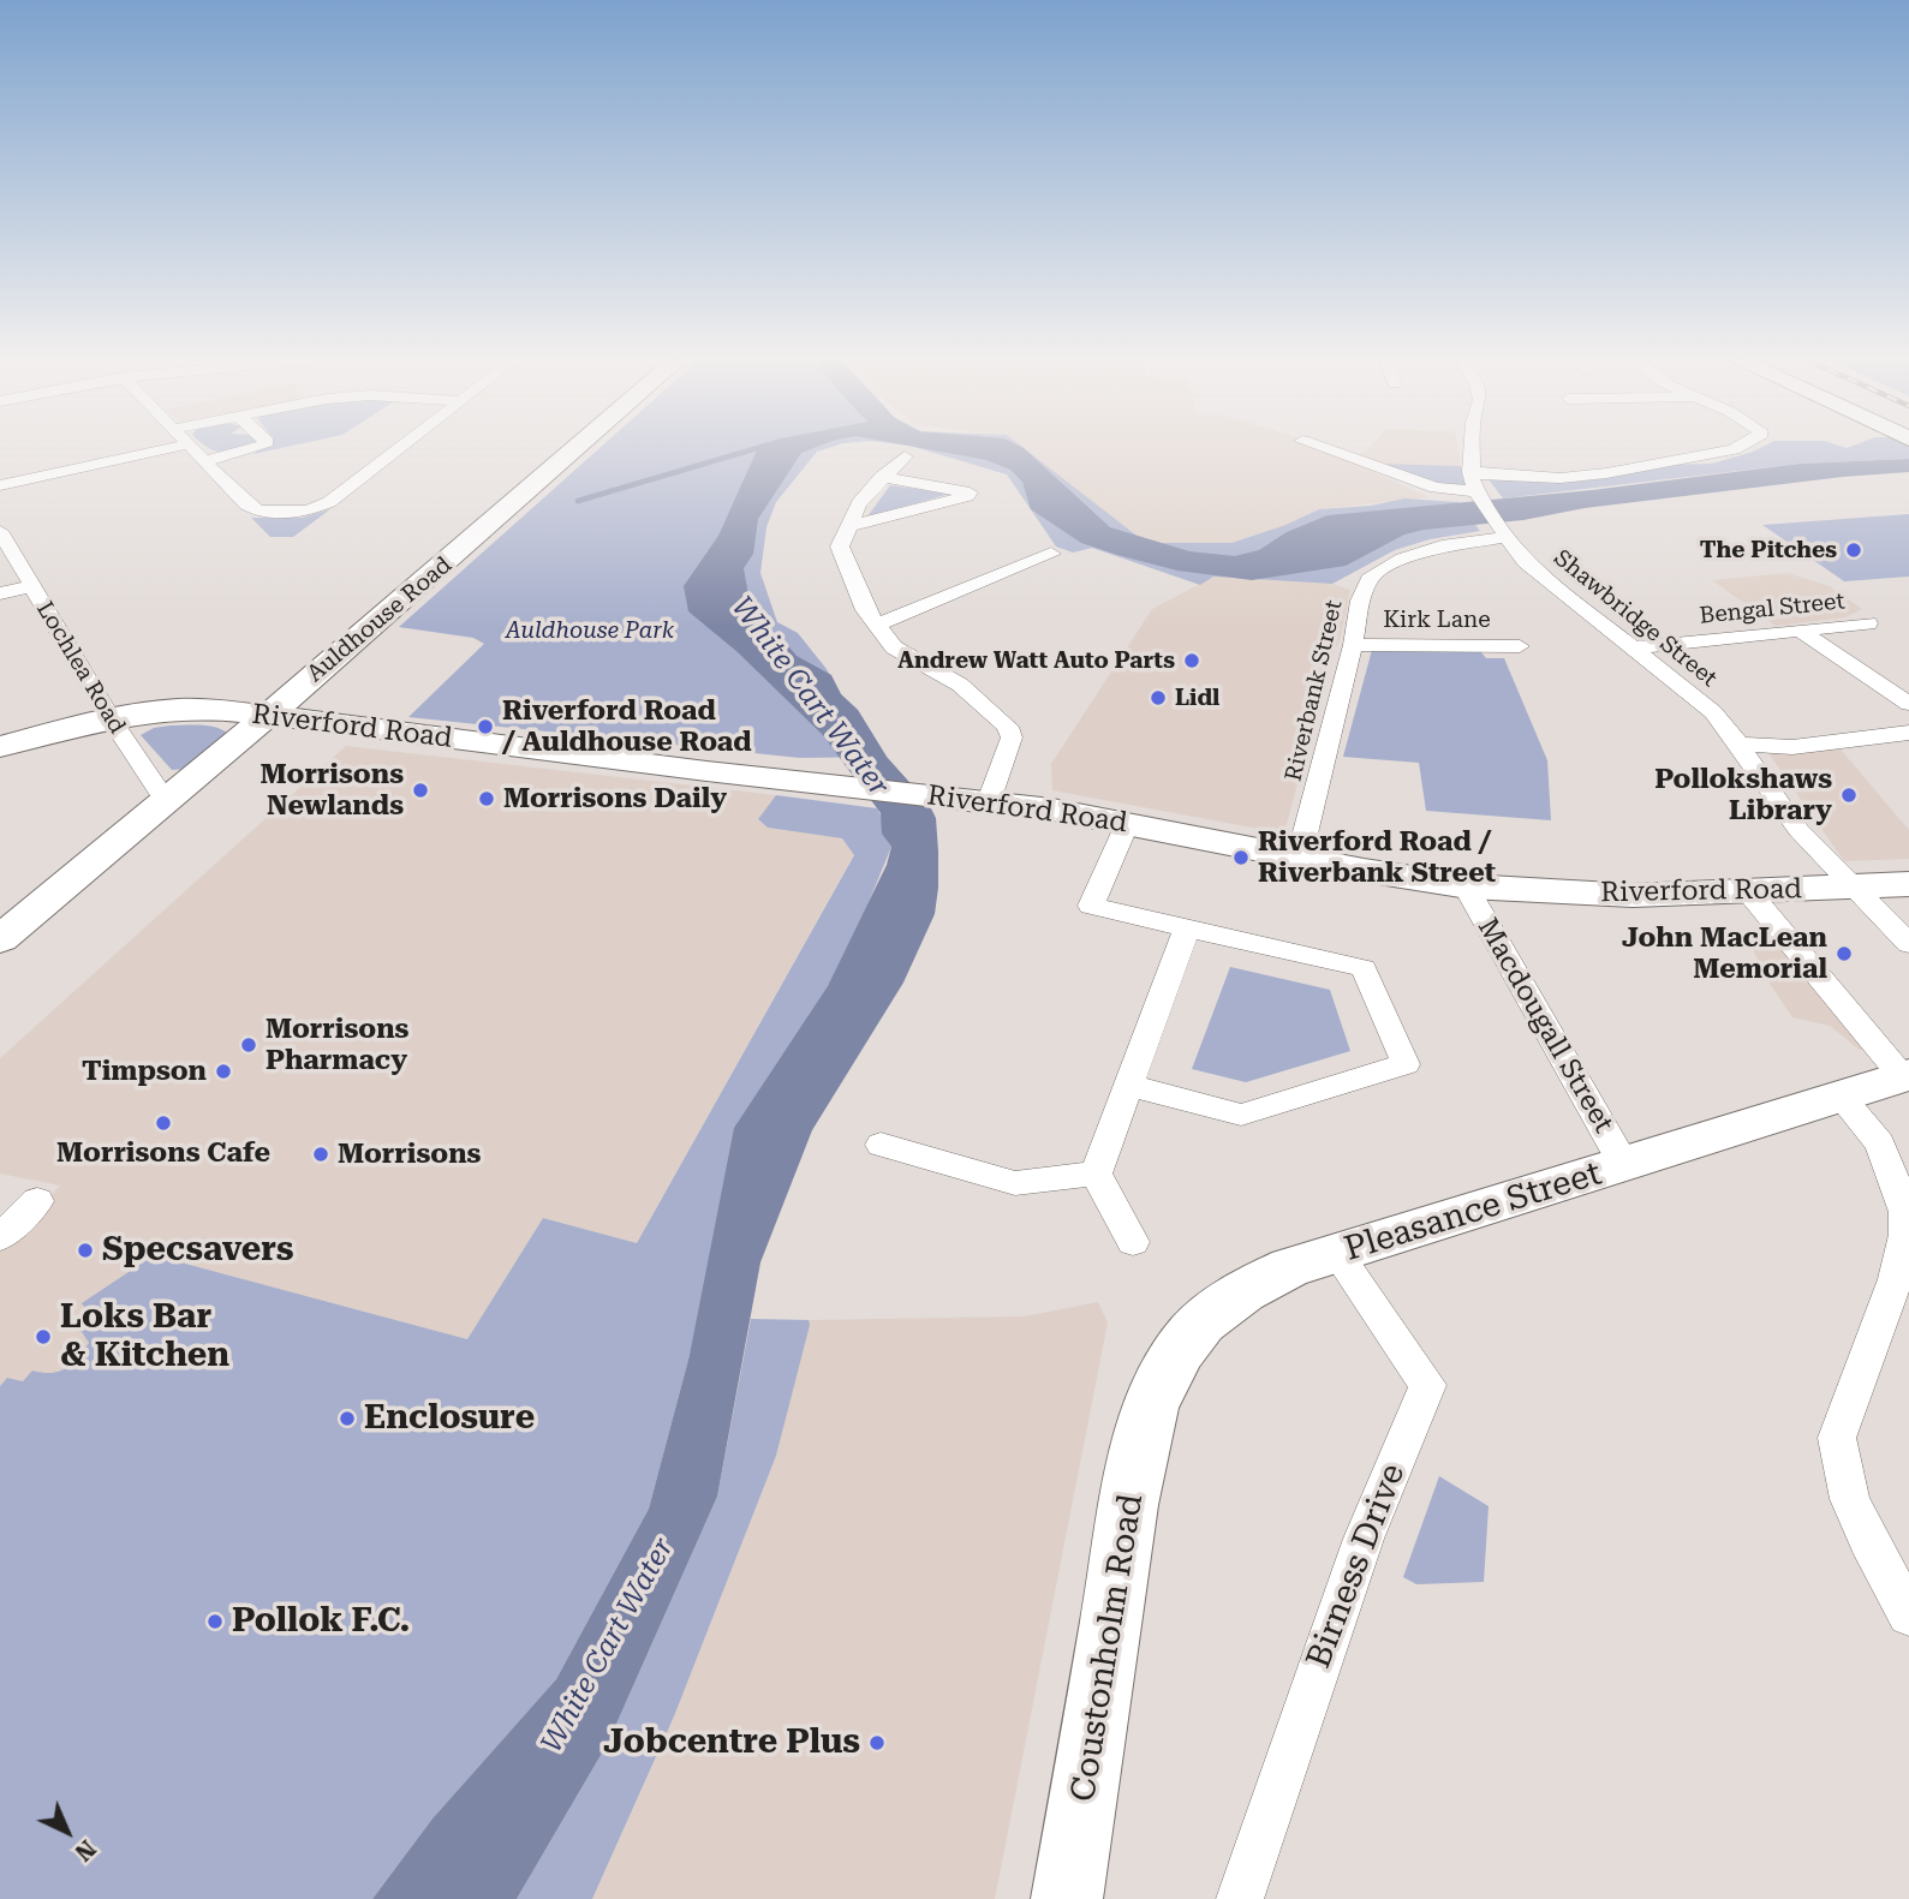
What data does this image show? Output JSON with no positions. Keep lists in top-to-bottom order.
{
  "streets": {
    "street": [
      "Bengal Street",
      "Shawbridge Street",
      "Auldhouse Road",
      "Kirk Lane",
      "Lochlea Road",
      "Riverbank Street",
      "Riverford Road",
      "Macdougall Street",
      "Pleasance Street",
      "Birness Drive",
      "Coustonholm Road"
    ]
  },
  "crossings": [
    ["Bengal Street", "Shawbridge Street"],
    ["Shawbridge Street", "Riverbank Street"],
    ["Shawbridge Street", "Riverford Road"],
    ["Auldhouse Road", "Lochlea Road"],
    ["Auldhouse Road", "Riverford Road"],
    ["Kirk Lane", "Riverbank Street"],
    ["Lochlea Road", "Riverford Road"],
    ["Riverbank Street", "Riverford Road"],
    ["Riverford Road", "Macdougall Street"],
    ["Macdougall Street", "Pleasance Street"],
    ["Pleasance Street", "Birness Drive"],
    ["Pleasance Street", "Coustonholm Road"]
  ],
  "water": ["White Cart Water"],
  "parks": ["Auldhouse Park"],
  "places": [
    "The Pitches",
    "Andrew Watt Auto Parts",
    "Lidl",
    "Riverford Road / Auldhouse Road",
    "Morrisons Newlands",
    "Pollokshaws Library",
    "Morrisons Daily",
    "Riverford Road / Riverbank Street",
    "John MacLean Memorial",
    "Morrisons Pharmacy",
    "Timpson",
    "Morrisons Cafe",
    "Morrisons",
    "Specsavers",
    "Loks Bar & Kitchen",
    "Enclosure",
    "Pollok F.C.",
    "Jobcentre Plus"
  ],
  "north": "bottom right"
}
